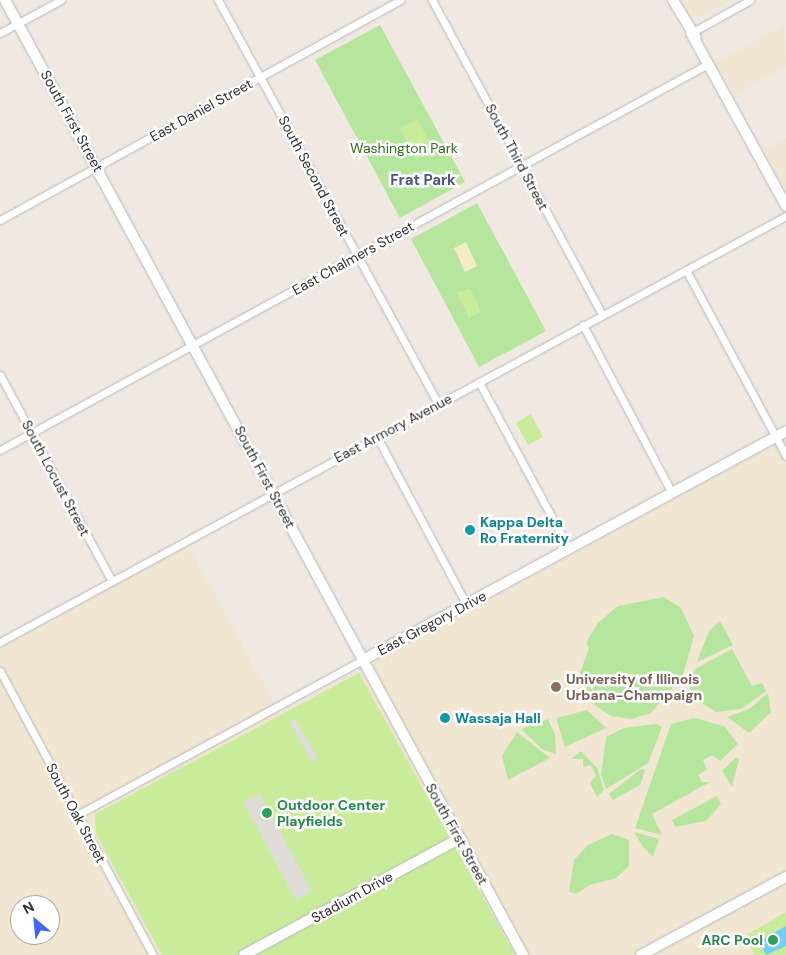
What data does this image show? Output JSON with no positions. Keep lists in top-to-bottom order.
{
  "streets": {
    "street": [
      "East Daniel Street",
      "South First Street",
      "South Third Street",
      "South Second Street",
      "East Chalmers Street",
      "East Armory Avenue",
      "South Locust Street",
      "East Gregory Drive",
      "South Oak Street",
      "Stadium Drive"
    ]
  },
  "crossings": [
    ["East Daniel Street", "South First Street"],
    ["East Daniel Street", "South Second Street"],
    ["South First Street", "East Chalmers Street"],
    ["South First Street", "East Armory Avenue"],
    ["South First Street", "East Gregory Drive"],
    ["South First Street", "Stadium Drive"],
    ["South Third Street", "East Chalmers Street"],
    ["South Third Street", "East Armory Avenue"],
    ["South Second Street", "East Chalmers Street"],
    ["South Second Street", "East Armory Avenue"],
    ["East Chalmers Street", "South Locust Street"],
    ["East Armory Avenue", "South Locust Street"],
    ["East Gregory Drive", "South Oak Street"]
  ],
  "districts": ["Frat Park"],
  "parks": ["Washington Park"],
  "places": [
    "Kappa Delta Ro Fraternity",
    "University of Illinois Urbana-Champaign",
    "Wassaja Hall",
    "Outdoor Center Playfields",
    "ARC Pool"
  ],
  "north": "top left"
}
